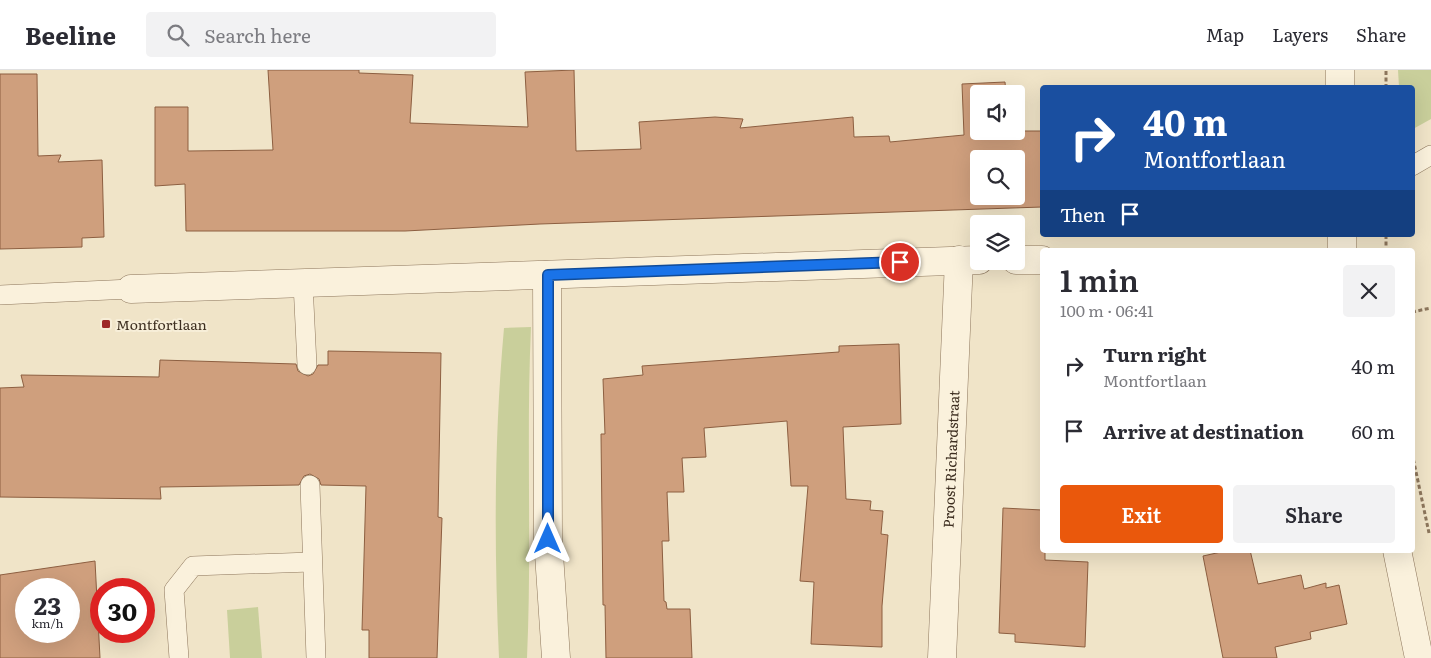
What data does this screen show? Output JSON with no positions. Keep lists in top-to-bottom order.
{
  "streets": {
    "street": ["Proost Richardstraat"]
  },
  "places": {
    "transit": ["Montfortlaan"]
  },
  "page": {
    "header": "Beeline",
    "search": "Search here",
    "nav": ["Map", "Layers", "Share"],
    "turn": ["40 m", "Montfortlaan"],
    "then": "Then",
    "heading": ["1 min", "100 m · 06:41"],
    "list": [
      {
        "name": "Turn right",
        "note": "Montfortlaan",
        "value": "40 m"
      },
      {
        "name": "Arrive at destination",
        "value": "60 m"
      }
    ],
    "buttons": ["Exit", "Share"],
    "speed": "23 km/h",
    "limit": "30"
  }
}
